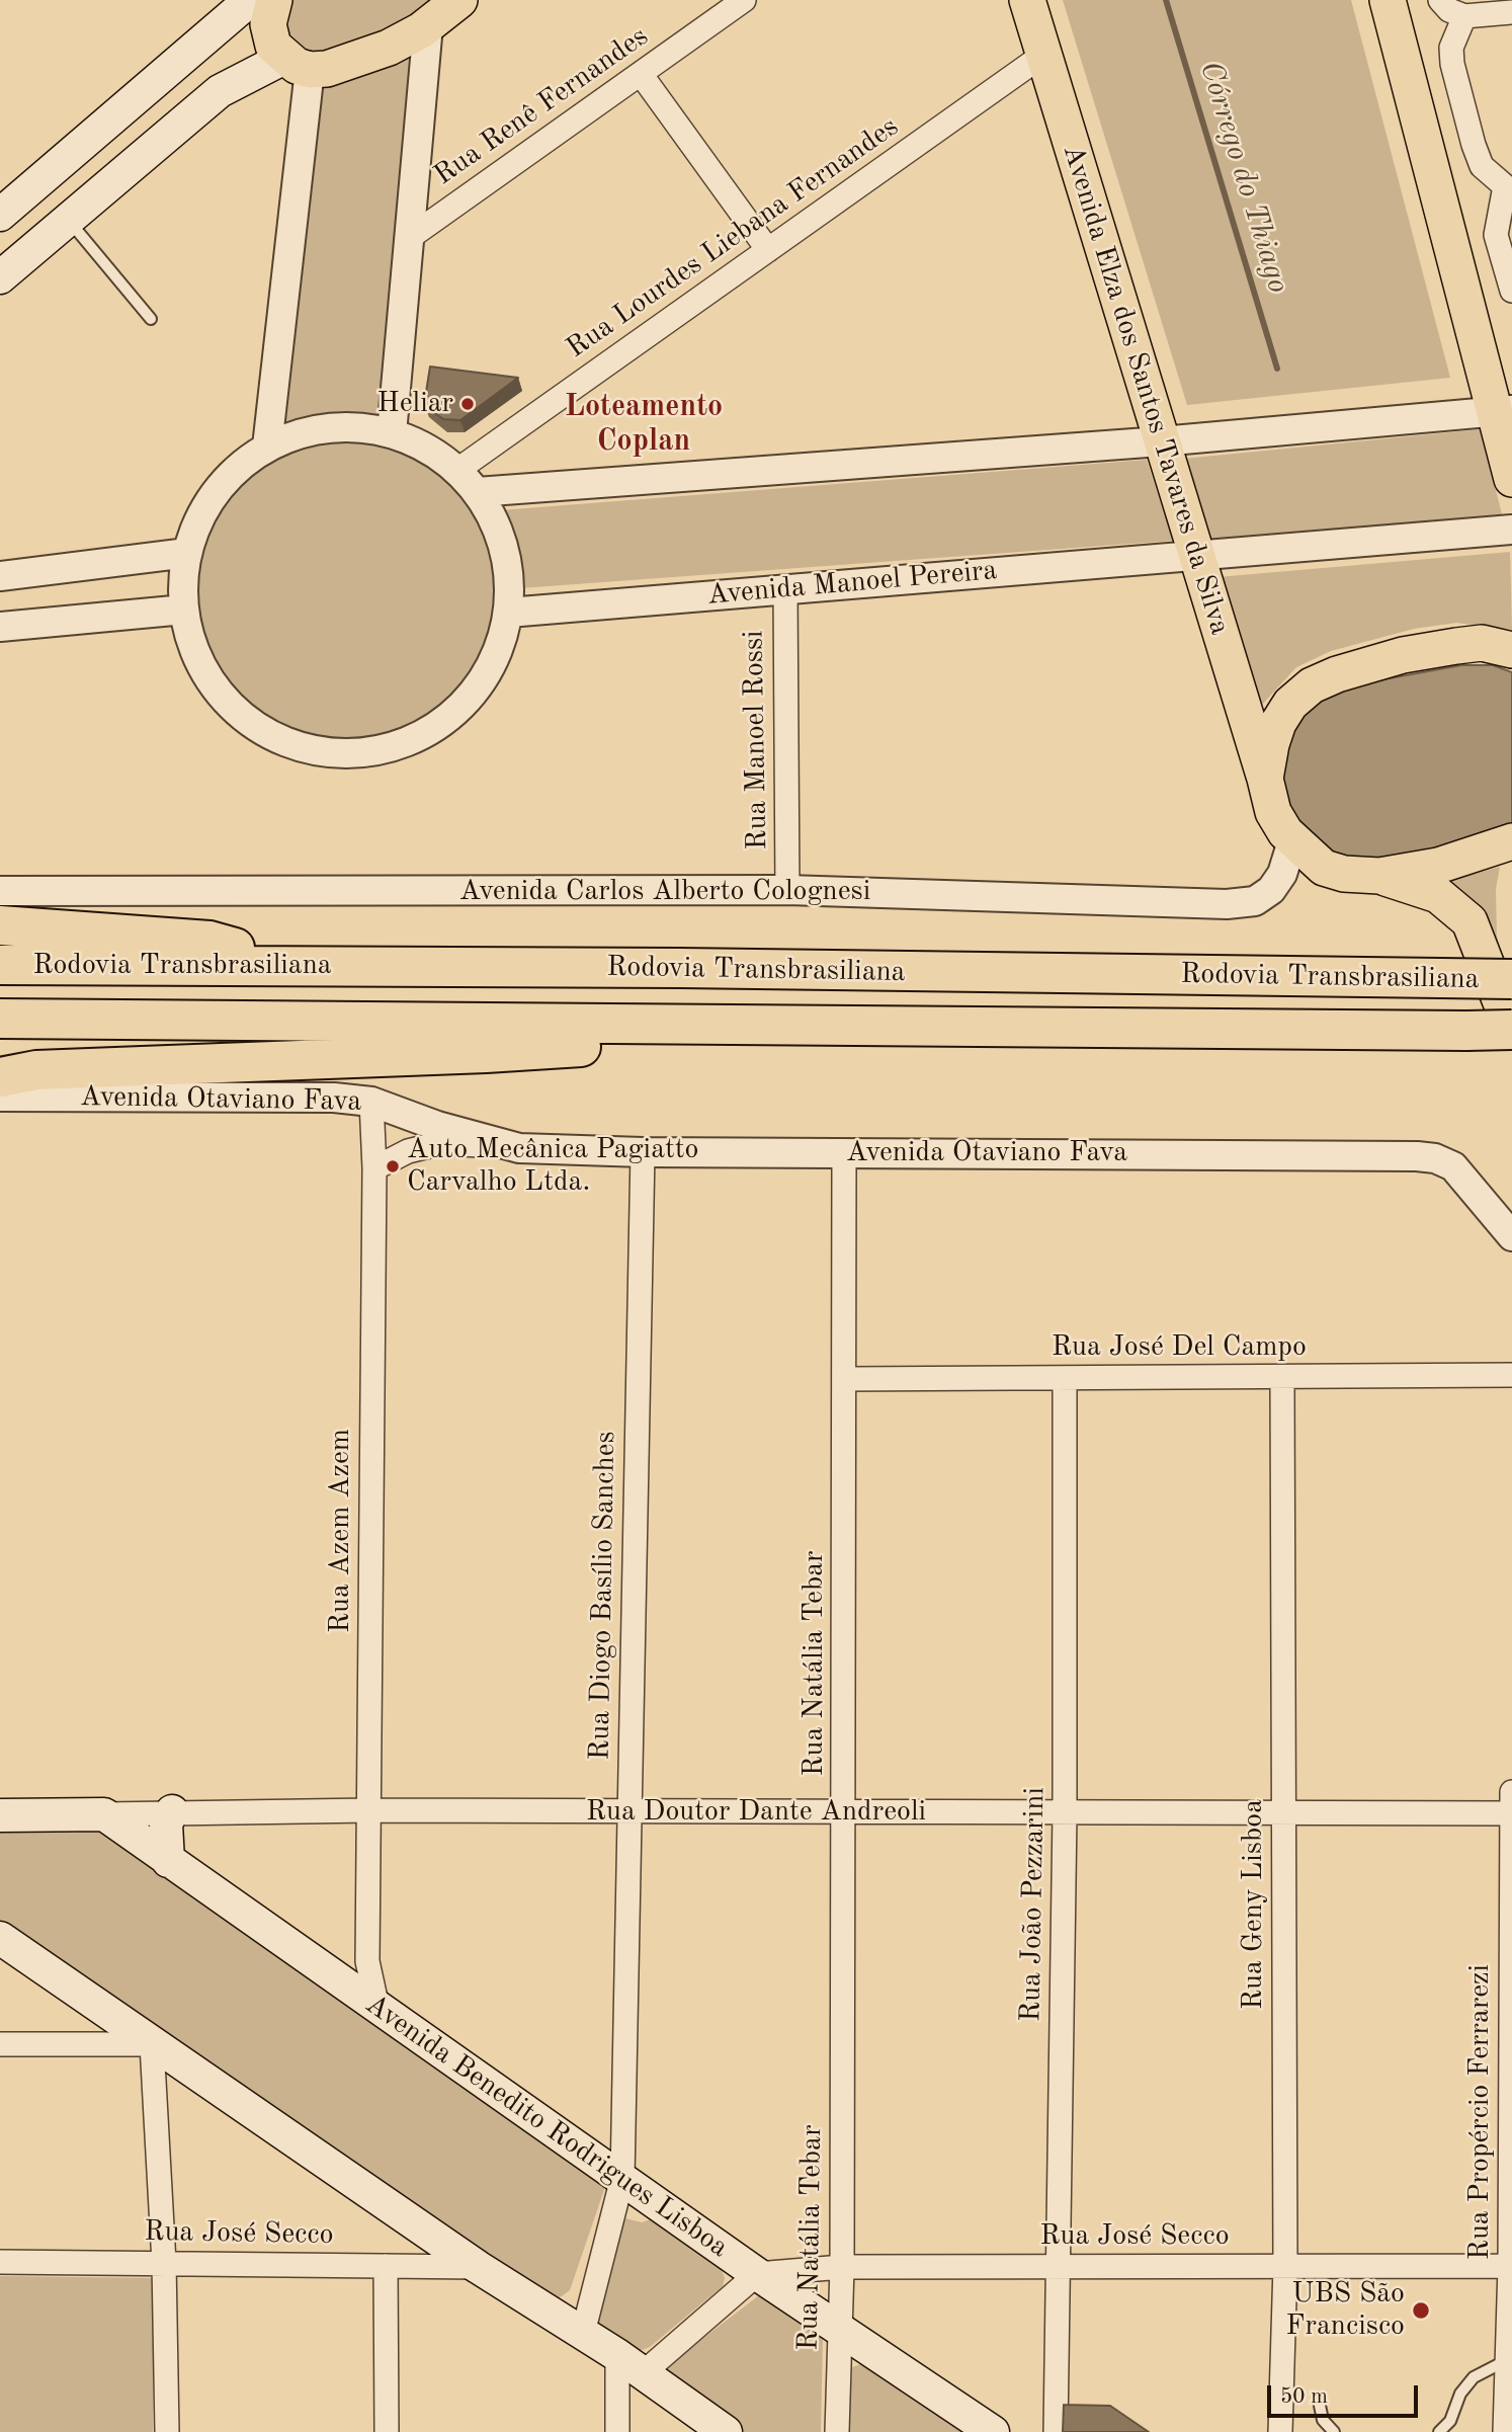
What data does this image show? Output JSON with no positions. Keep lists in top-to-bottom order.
{
  "streets": {
    "highway": ["Rodovia Transbrasiliana"],
    "main road": ["Avenida Elza dos Santos Tavares da Silva", "Rua Doutor Dante Andreoli", "Avenida Benedito Rodrigues Lisboa"],
    "street": [
      "Rua Renê Fernandes",
      "Rua Lourdes Liebana Fernandes",
      "Avenida Manoel Pereira",
      "Rua Manoel Rossi",
      "Avenida Carlos Alberto Colognesi",
      "Avenida Otaviano Fava",
      "Rua José Del Campo",
      "Rua Azem Azem",
      "Rua Diogo Basílio Sanches",
      "Rua Natália Tebar",
      "Rua João Pezzarini",
      "Rua Geny Lisboa",
      "Rua Propércio Ferrarezi",
      "Rua José Secco"
    ]
  },
  "crossings": [
    ["Rua Lourdes Liebana Fernandes", "Avenida Elza dos Santos Tavares da Silva"],
    ["Avenida Elza dos Santos Tavares da Silva", "Avenida Manoel Pereira"],
    ["Avenida Elza dos Santos Tavares da Silva", "Avenida Carlos Alberto Colognesi"],
    ["Avenida Manoel Pereira", "Rua Manoel Rossi"],
    ["Rua Manoel Rossi", "Avenida Carlos Alberto Colognesi"],
    ["Avenida Otaviano Fava", "Rua Azem Azem"],
    ["Avenida Otaviano Fava", "Rua Diogo Basílio Sanches"],
    ["Avenida Otaviano Fava", "Rua Natália Tebar"],
    ["Rua José Del Campo", "Rua Natália Tebar"],
    ["Rua José Del Campo", "Rua João Pezzarini"],
    ["Rua José Del Campo", "Rua Geny Lisboa"],
    ["Rua Azem Azem", "Rua Doutor Dante Andreoli"],
    ["Rua Azem Azem", "Avenida Benedito Rodrigues Lisboa"],
    ["Rua Diogo Basílio Sanches", "Rua Doutor Dante Andreoli"],
    ["Rua Diogo Basílio Sanches", "Avenida Benedito Rodrigues Lisboa"],
    ["Rua Natália Tebar", "Rua Doutor Dante Andreoli"],
    ["Rua Natália Tebar", "Avenida Benedito Rodrigues Lisboa"],
    ["Rua Natália Tebar", "Rua José Secco"],
    ["Rua Doutor Dante Andreoli", "Rua João Pezzarini"],
    ["Rua Doutor Dante Andreoli", "Rua Geny Lisboa"],
    ["Rua Doutor Dante Andreoli", "Rua Propércio Ferrarezi"],
    ["Rua Doutor Dante Andreoli", "Avenida Benedito Rodrigues Lisboa"],
    ["Rua João Pezzarini", "Rua José Secco"],
    ["Rua Geny Lisboa", "Rua José Secco"],
    ["Rua Propércio Ferrarezi", "Rua José Secco"],
    ["Avenida Benedito Rodrigues Lisboa", "Rua José Secco"]
  ],
  "districts": ["Loteamento Coplan"],
  "water": ["Córrego do Thiago"],
  "places": ["Heliar", "Auto Mecânica Pagiatto Carvalho Ltda.", "UBS São Francisco"],
  "scale_bar": "50 m"
}
